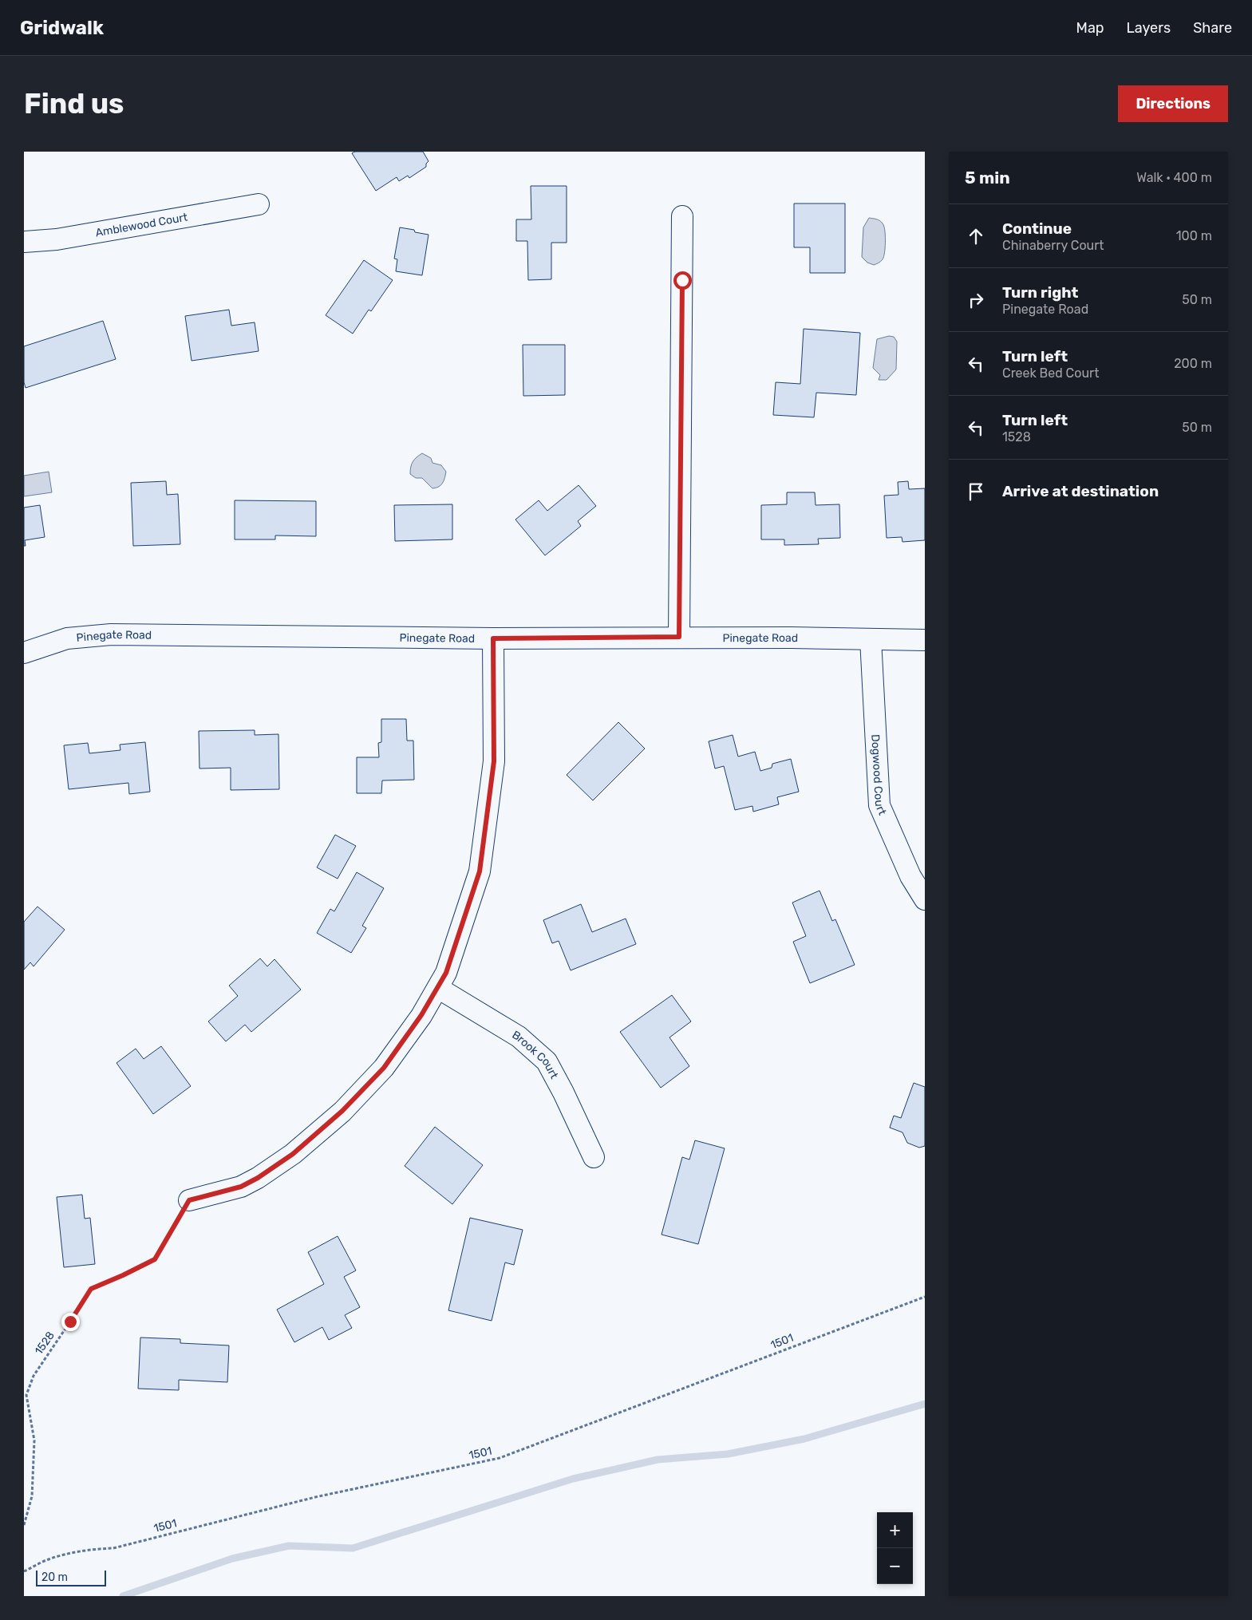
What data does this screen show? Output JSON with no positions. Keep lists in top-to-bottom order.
{
  "streets": {
    "street": [
      "Amblewood Court",
      "Pinegate Road",
      "Dogwood Court",
      "Brook Court"
    ],
    "path": ["1501", "1528"]
  },
  "crossings": [
    ["Pinegate Road", "Dogwood Court"]
  ],
  "scale_bar": "20 m",
  "page": {
    "header": "Gridwalk",
    "nav": ["Map", "Layers", "Share"],
    "buttons": "Directions",
    "title": "Find us",
    "heading": ["5 min", "Walk · 400 m"],
    "list": [
      ["Continue", "Chinaberry Court", "100 m"],
      ["Turn right", "Pinegate Road", "50 m"],
      ["Turn left", "Creek Bed Court", "200 m"],
      ["Turn left", "1528", "50 m"],
      "Arrive at destination"
    ],
    "map_buttons": ["+", "−"],
    "scale": "20 m"
  }
}
